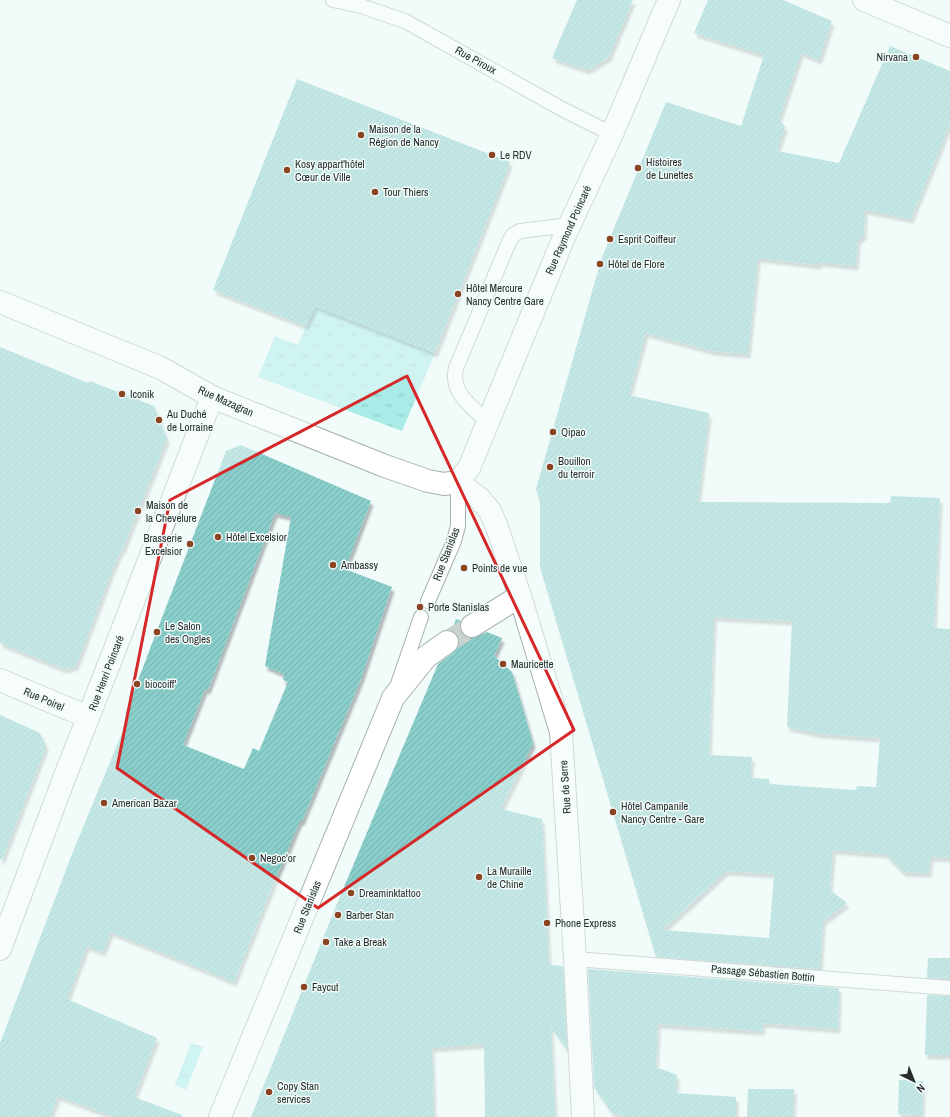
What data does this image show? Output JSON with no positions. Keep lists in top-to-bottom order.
{
  "streets": {
    "street": [
      "Rue Raymond Poincaré",
      "Rue Mazagran",
      "Rue Stanislas",
      "Rue Henri Poincaré",
      "Rue Poirel",
      "Rue de Serre"
    ],
    "lane": ["Rue Piroux", "Passage Sébastien Bottin"]
  },
  "crossings": [
    ["Rue Piroux", "Rue Raymond Poincaré"],
    ["Rue Raymond Poincaré", "Rue Mazagran"],
    ["Rue Raymond Poincaré", "Rue Stanislas"],
    ["Rue Raymond Poincaré", "Rue de Serre"],
    ["Rue Mazagran", "Rue Stanislas"],
    ["Rue Mazagran", "Rue Henri Poincaré"],
    ["Rue Mazagran", "Rue de Serre"],
    ["Rue Stanislas", "Rue de Serre"],
    ["Rue Henri Poincaré", "Rue Poirel"],
    ["Rue de Serre", "Passage Sébastien Bottin"]
  ],
  "places": [
    "Nirvana",
    "Maison de la Région de Nancy",
    "Le RDV",
    "Histoires de Lunettes",
    "Kosy appart'hôtel Cœur de Ville",
    "Tour Thiers",
    "Esprit Coiffeur",
    "Hôtel de Flore",
    "Hôtel Mercure Nancy Centre Gare",
    "Iconik",
    "Au Duché de Lorraine",
    "Qipao",
    "Bouillon du terroir",
    "Maison de la Chevelure",
    "Hôtel Excelsior",
    "Brasserie Excelsior",
    "Ambassy",
    "Points de vue",
    "Porte Stanislas",
    "Le Salon des Ongles",
    "Mauricette",
    "biocoiff'",
    "American Bazar",
    "Hôtel Campanile Nancy Centre - Gare",
    "Negoc'or",
    "La Muraille de Chine",
    "Dreaminktattoo",
    "Barber Stan",
    "Phone Express",
    "Take a Break",
    "Faycut",
    "Copy Stan services"
  ],
  "north": "bottom right"
}
